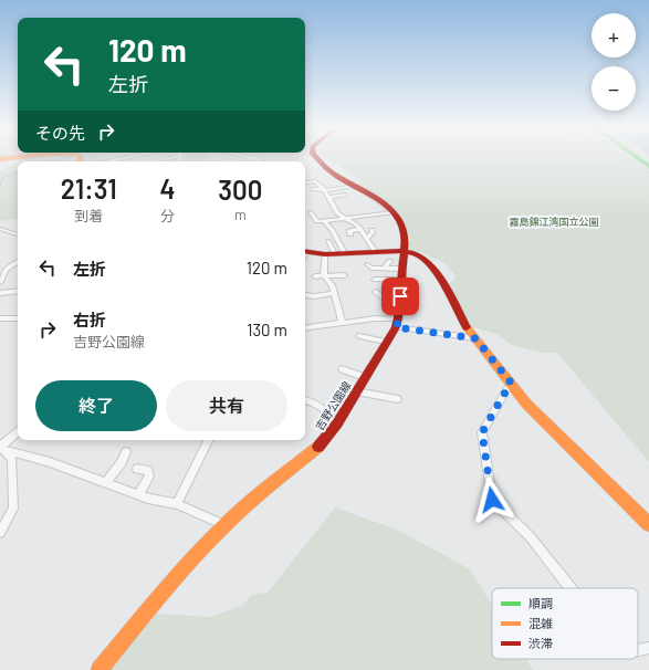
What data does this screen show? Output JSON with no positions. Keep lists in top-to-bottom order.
{
  "streets": {
    "main road": ["吉野公園線"]
  },
  "parks": ["霧島錦江湾国立公園"],
  "legend": ["順調", "混雑", "渋滞"],
  "page": {
    "map_buttons": ["+", "−"],
    "turn": ["120 m", "左折"],
    "then": "その先",
    "eta": [
      "21:31",
      "到着",
      "4",
      "分",
      "300",
      "m"
    ],
    "list": [
      {
        "name": "左折",
        "value": "120 m"
      },
      {
        "name": "右折",
        "note": "吉野公園線",
        "value": "130 m"
      }
    ],
    "buttons": ["終了", "共有"]
  }
}
